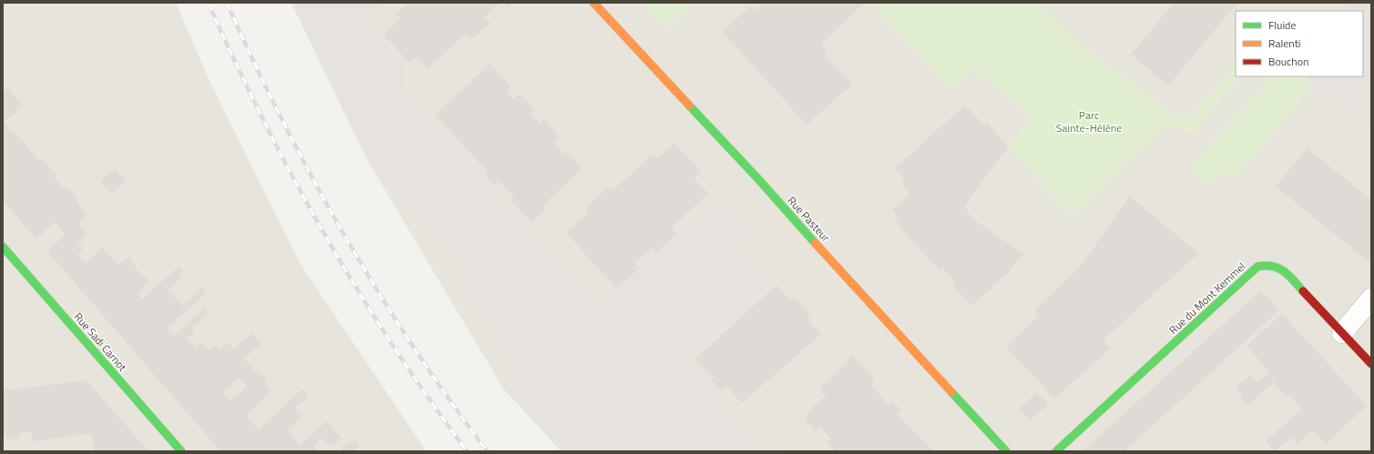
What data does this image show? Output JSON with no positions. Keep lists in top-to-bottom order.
{
  "streets": {
    "street": ["Rue Pasteur", "Rue du Mont Kemmel", "Rue Sadi Carnot"]
  },
  "parks": ["Parc Sainte-Hélène"],
  "legend": ["Fluide", "Ralenti", "Bouchon"]
}
